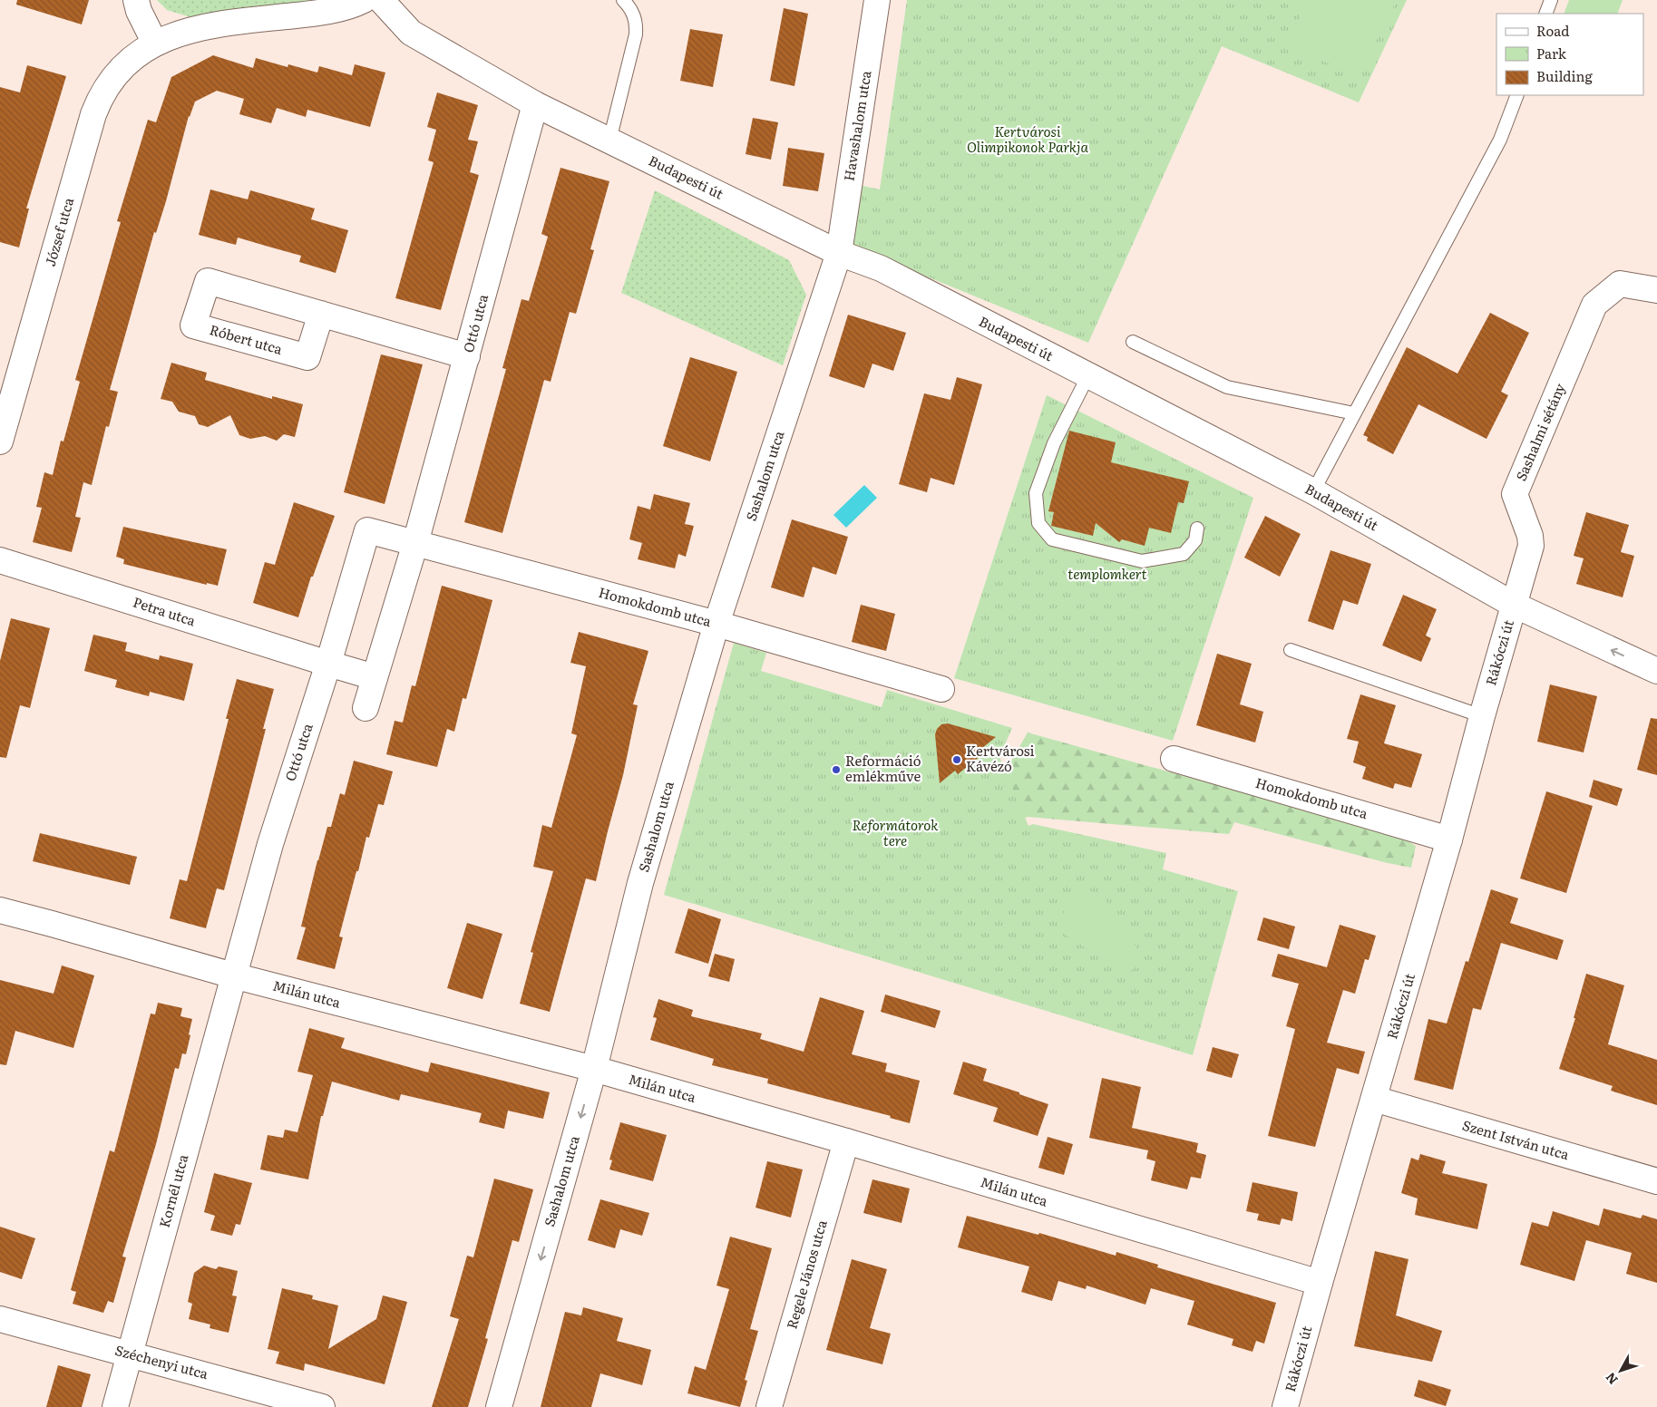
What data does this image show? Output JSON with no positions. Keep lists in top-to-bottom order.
{
  "streets": {
    "street": [
      "Havashalom utca",
      "Budapesti út",
      "József utca",
      "Ottó utca",
      "Róbert utca",
      "Sashalmi sétány",
      "Sashalom utca",
      "Homokdomb utca",
      "Petra utca",
      "Rákóczi út",
      "Milán utca",
      "Szent István utca",
      "Kornél utca",
      "Regele János utca",
      "Széchenyi utca"
    ]
  },
  "crossings": [
    ["Havashalom utca", "Budapesti út"],
    ["Havashalom utca", "Sashalom utca"],
    ["Budapesti út", "József utca"],
    ["Budapesti út", "Ottó utca"],
    ["Budapesti út", "Sashalmi sétány"],
    ["Budapesti út", "Sashalom utca"],
    ["Budapesti út", "Rákóczi út"],
    ["Ottó utca", "Róbert utca"],
    ["Ottó utca", "Homokdomb utca"],
    ["Ottó utca", "Petra utca"],
    ["Ottó utca", "Milán utca"],
    ["Ottó utca", "Kornél utca"],
    ["Sashalmi sétány", "Rákóczi út"],
    ["Sashalom utca", "Homokdomb utca"],
    ["Sashalom utca", "Milán utca"],
    ["Homokdomb utca", "Rákóczi út"],
    ["Rákóczi út", "Milán utca"],
    ["Rákóczi út", "Szent István utca"],
    ["Milán utca", "Kornél utca"],
    ["Milán utca", "Regele János utca"],
    ["Kornél utca", "Széchenyi utca"]
  ],
  "parks": ["Kertvárosi Olimpikonok Parkja", "templomkert", "Reformátorok tere"],
  "places": ["Kertvárosi Kávézó", "Reformáció emlékműve"],
  "legend": ["Road", "Park", "Building"],
  "north": "bottom left"
}
